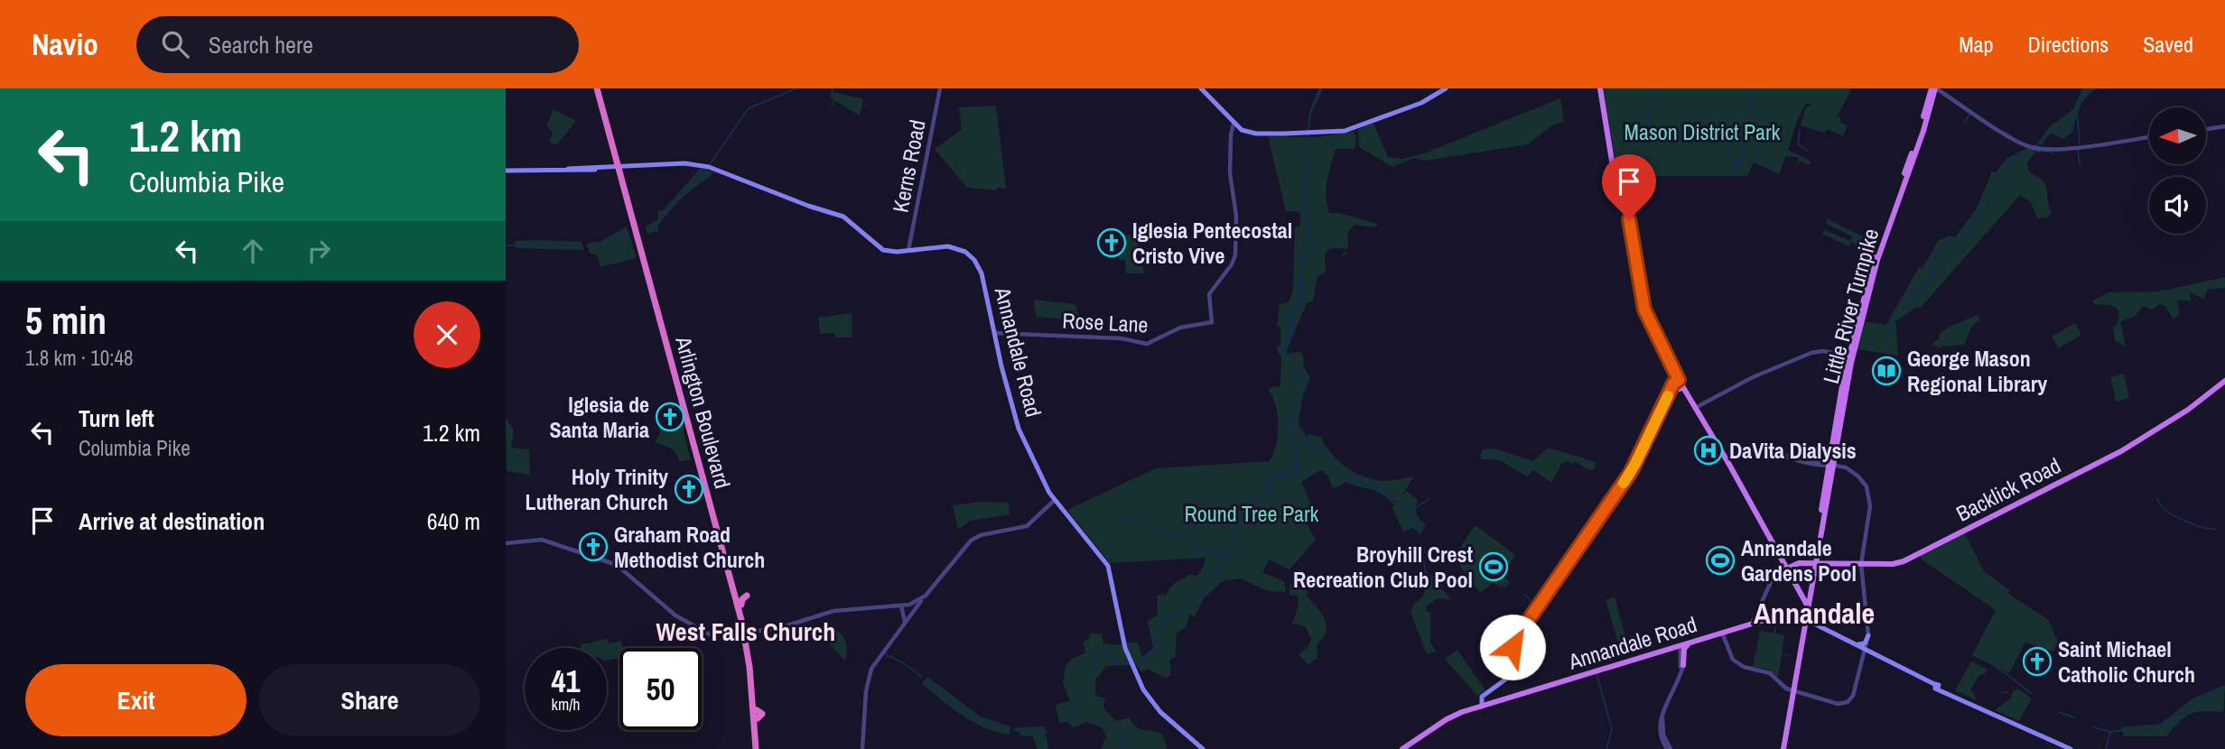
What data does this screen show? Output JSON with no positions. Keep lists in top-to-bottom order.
{
  "streets": {
    "highway": ["Arlington Boulevard"],
    "main road": ["Little River Turnpike", "Annandale Road", "Backlick Road"],
    "street": ["Kerns Road", "Rose Lane"]
  },
  "crossings": [
    ["Kerns Road", "Annandale Road"],
    ["Little River Turnpike", "Annandale Road"],
    ["Little River Turnpike", "Backlick Road"],
    ["Rose Lane", "Annandale Road"],
    ["Annandale Road", "Arlington Boulevard"]
  ],
  "districts": ["Annandale", "West Falls Church"],
  "parks": ["Mason District Park", "Round Tree Park"],
  "places": {
    "church": [
      "Iglesia Pentecostal Cristo Vive",
      "Iglesia de Santa Maria",
      "Holy Trinity Lutheran Church",
      "Graham Road Methodist Church",
      "Saint Michael Catholic Church"
    ],
    "library": ["George Mason Regional Library"],
    "hospital": ["DaVita Dialysis"],
    "sports": ["Annandale Gardens Pool", "Broyhill Crest Recreation Club Pool"]
  },
  "north": "left",
  "page": {
    "header": "Navio",
    "search": "Search here",
    "nav": ["Map", "Directions", "Saved"],
    "turn": ["1.2 km", "Columbia Pike"],
    "heading": ["5 min", "1.8 km · 10:48"],
    "list": [
      {
        "name": "Turn left",
        "note": "Columbia Pike",
        "value": "1.2 km"
      },
      {
        "name": "Arrive at destination",
        "value": "640 m"
      }
    ],
    "speed": "41 km/h",
    "limit": "50",
    "buttons": ["Exit", "Share"]
  }
}
